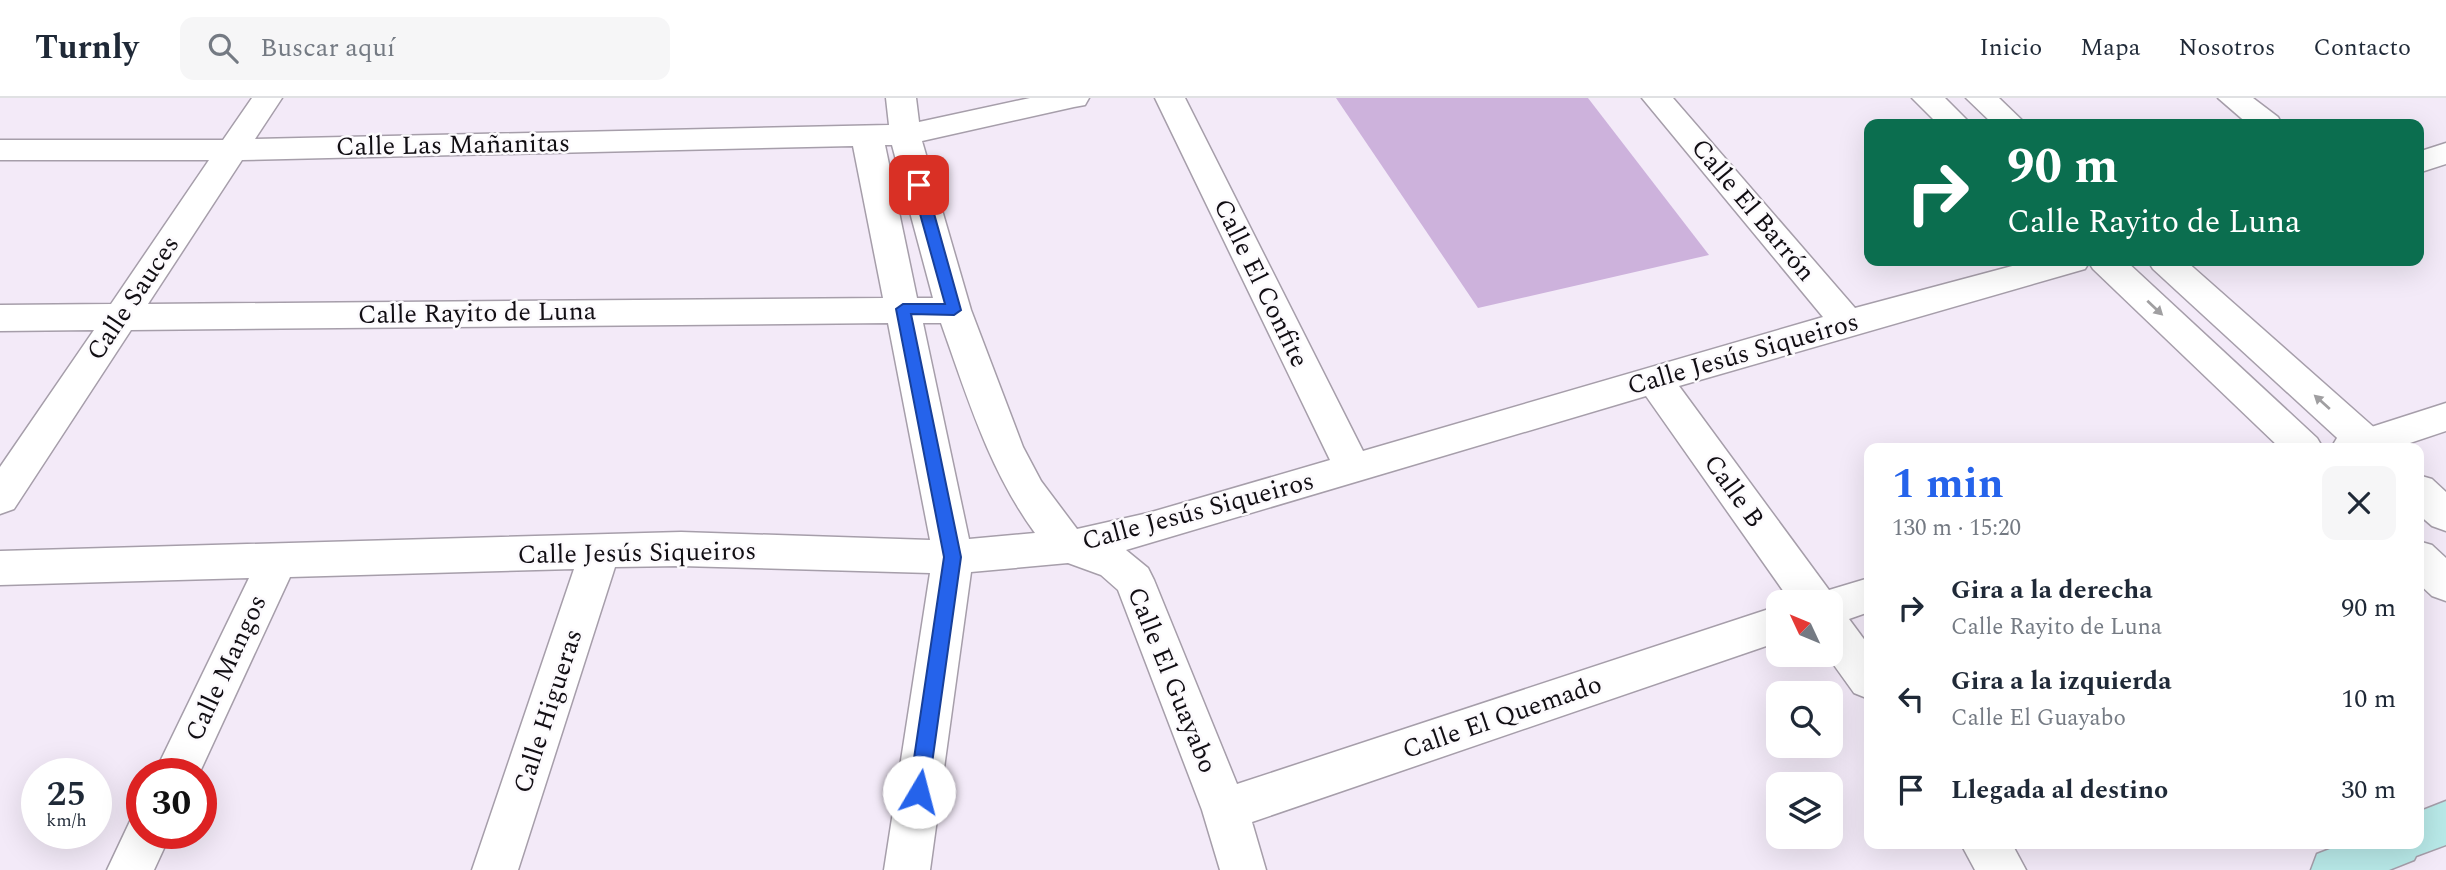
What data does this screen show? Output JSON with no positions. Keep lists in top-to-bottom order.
{
  "streets": {
    "street": [
      "Calle Las Mañanitas",
      "Calle El Barrón",
      "Calle El Confite",
      "Calle Sauces",
      "Calle Rayito de Luna",
      "Calle Jesús Siqueiros",
      "Calle B",
      "Calle Mangos",
      "Calle El Guayabo",
      "Calle Higueras",
      "Calle El Quemado"
    ]
  },
  "crossings": [
    ["Calle Las Mañanitas", "Calle Sauces"],
    ["Calle El Barrón", "Calle Jesús Siqueiros"],
    ["Calle El Confite", "Calle Jesús Siqueiros"],
    ["Calle Sauces", "Calle Rayito de Luna"],
    ["Calle Jesús Siqueiros", "Calle B"],
    ["Calle Jesús Siqueiros", "Calle Mangos"],
    ["Calle Jesús Siqueiros", "Calle El Guayabo"],
    ["Calle Jesús Siqueiros", "Calle Higueras"],
    ["Calle El Guayabo", "Calle El Quemado"]
  ],
  "north": "top left",
  "page": {
    "header": "Turnly",
    "search": "Buscar aquí",
    "nav": [
      "Inicio",
      "Mapa",
      "Nosotros",
      "Contacto"
    ],
    "turn": ["90 m", "Calle Rayito de Luna"],
    "heading": ["1 min", "130 m · 15:20"],
    "list": [
      {
        "name": "Gira a la derecha",
        "note": "Calle Rayito de Luna",
        "value": "90 m"
      },
      {
        "name": "Gira a la izquierda",
        "note": "Calle El Guayabo",
        "value": "10 m"
      },
      {
        "name": "Llegada al destino",
        "value": "30 m"
      }
    ],
    "speed": "25 km/h",
    "limit": "30"
  }
}
